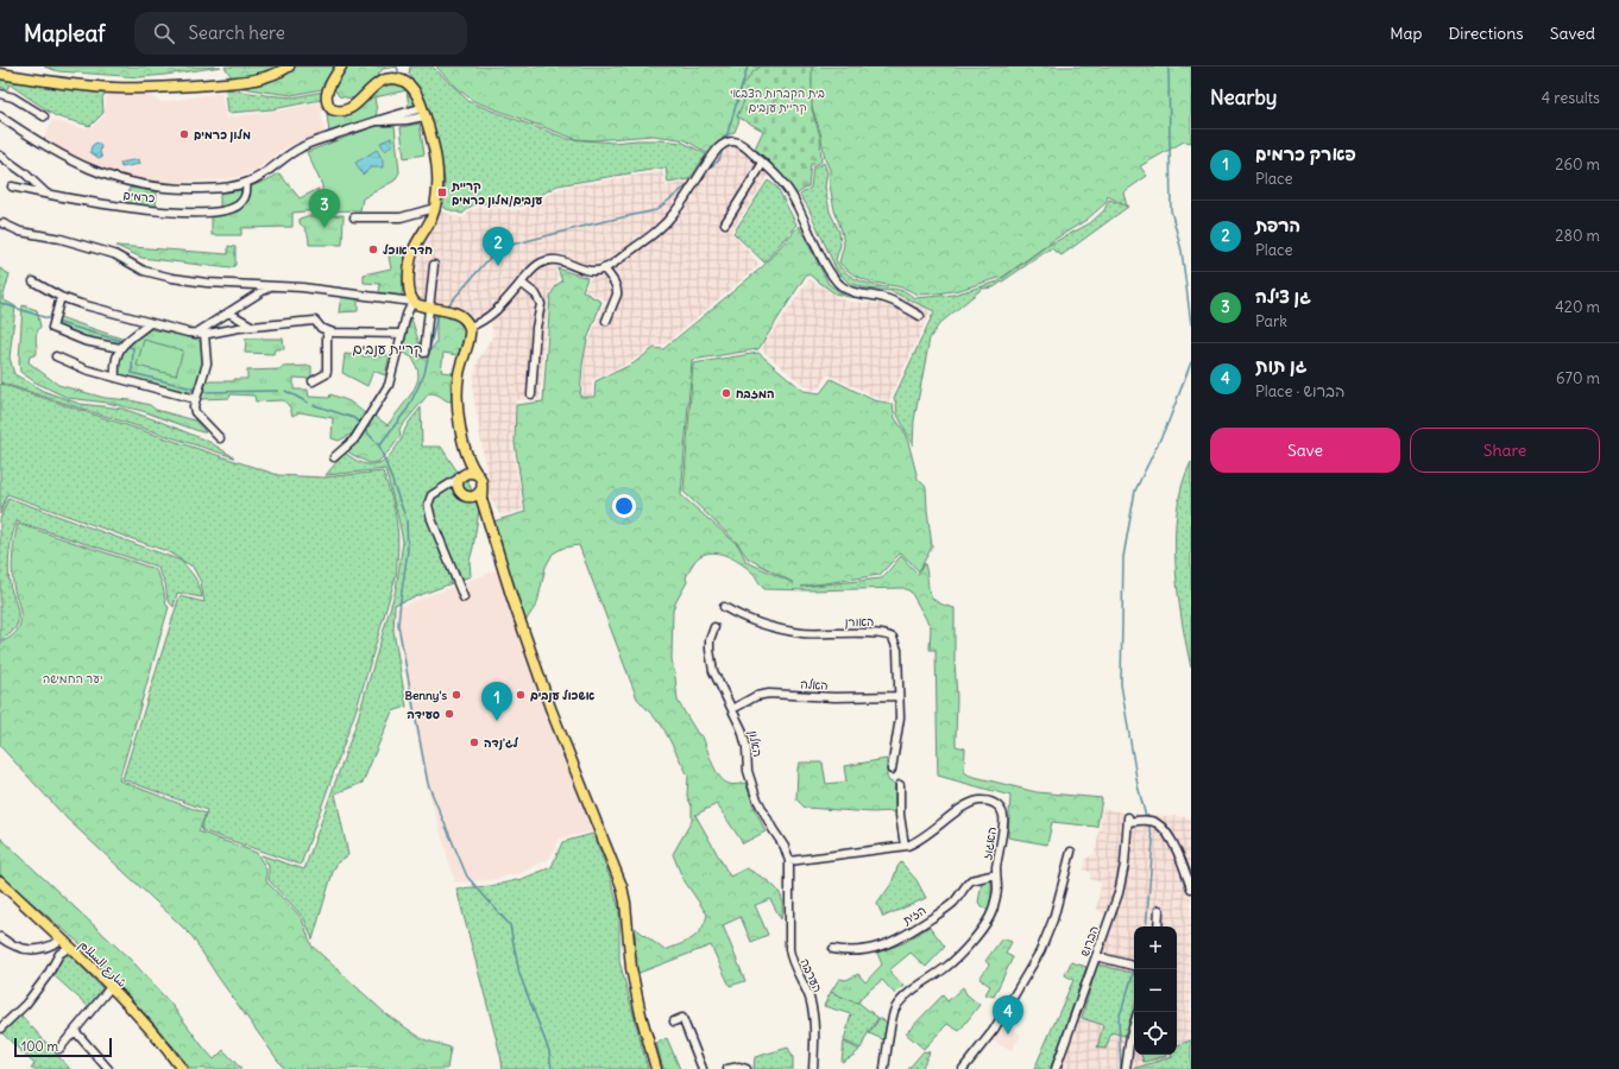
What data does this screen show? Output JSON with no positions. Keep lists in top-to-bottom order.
{
  "streets": {
    "main road": ["شارع السلام"],
    "street": [
      "כרמים",
      "האורן",
      "האלה",
      "האלון",
      "האגוז",
      "הזית",
      "הברוש",
      "הערבה"
    ]
  },
  "crossings": [
    ["האורן", "האלה"],
    ["האלה", "האלון"],
    ["האלון", "האגוז"],
    ["האלון", "הערבה"],
    ["האגוז", "הזית"],
    ["האגוז", "הערבה"]
  ],
  "districts": ["קריית ענבים"],
  "parks": ["בית הקברות הצבאי קריית ענבים", "יער החמישה"],
  "places": {
    "other": [
      "מלון כרמים",
      "חדר אוכל",
      "המזבח",
      "Benny's",
      "אשכול ענבים",
      "סעידה",
      "לג'נדה"
    ],
    "transit": ["קריית ענבים/מלון כרמים"]
  },
  "scale_bar": "100 m",
  "page": {
    "header": "Mapleaf",
    "search": "Search here",
    "nav": ["Map", "Directions", "Saved"],
    "heading": ["Nearby", "4 results"],
    "list": [
      {
        "mark": "1",
        "name": "פארק כרמים",
        "note": "Place",
        "value": "260 m"
      },
      {
        "mark": "2",
        "name": "הרפת",
        "note": "Place",
        "value": "280 m"
      },
      {
        "mark": "3",
        "name": "גן צילה",
        "note": "Park",
        "value": "420 m"
      },
      {
        "mark": "4",
        "name": "גן תות",
        "note": "Place · הברוש",
        "value": "670 m"
      }
    ],
    "pins": [
      "3",
      "2",
      "1",
      "4"
    ],
    "buttons": ["Save", "Share"],
    "map_buttons": ["+", "−"],
    "scale": "100 m"
  }
}
